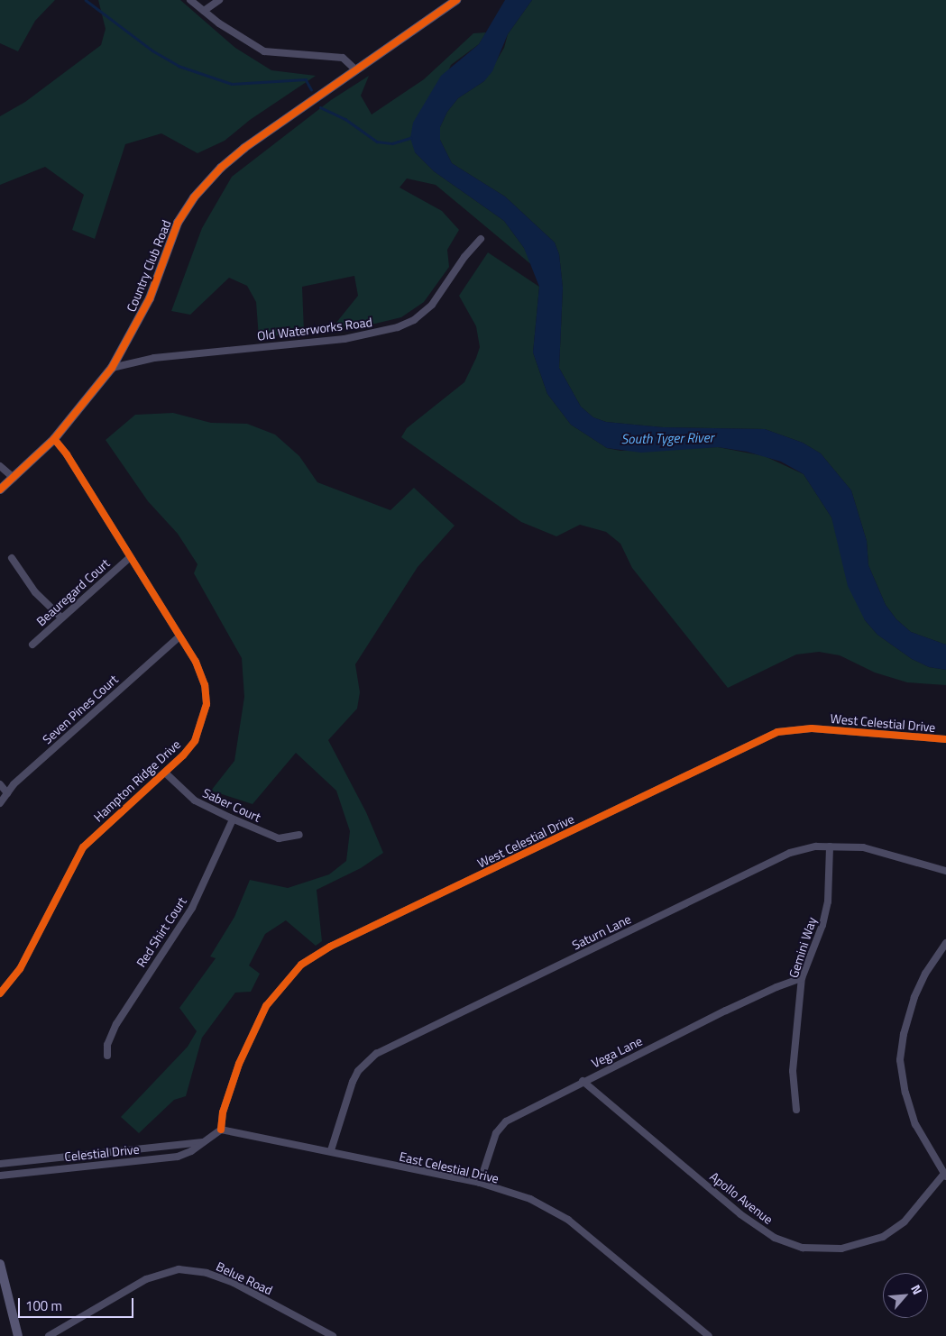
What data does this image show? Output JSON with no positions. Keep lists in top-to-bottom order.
{
  "streets": {
    "street": [
      "Country Club Road",
      "Old Waterworks Road",
      "Beauregard Court",
      "Seven Pines Court",
      "West Celestial Drive",
      "Hampton Ridge Drive",
      "Saber Court",
      "Red Shirt Court",
      "Saturn Lane",
      "Gemini Way",
      "Vega Lane",
      "Celestial Drive",
      "East Celestial Drive",
      "Apollo Avenue",
      "Belue Road"
    ]
  },
  "crossings": [
    ["Country Club Road", "Old Waterworks Road"],
    ["Country Club Road", "Hampton Ridge Drive"],
    ["Beauregard Court", "Hampton Ridge Drive"],
    ["Seven Pines Court", "Hampton Ridge Drive"],
    ["West Celestial Drive", "Celestial Drive"],
    ["West Celestial Drive", "East Celestial Drive"],
    ["Hampton Ridge Drive", "Saber Court"],
    ["Saber Court", "Red Shirt Court"],
    ["Saturn Lane", "Gemini Way"],
    ["Saturn Lane", "East Celestial Drive"],
    ["Gemini Way", "Vega Lane"],
    ["Vega Lane", "East Celestial Drive"],
    ["Vega Lane", "Apollo Avenue"],
    ["Celestial Drive", "East Celestial Drive"]
  ],
  "water": ["South Tyger River"],
  "scale_bar": "100 m",
  "north": "top right"
}
